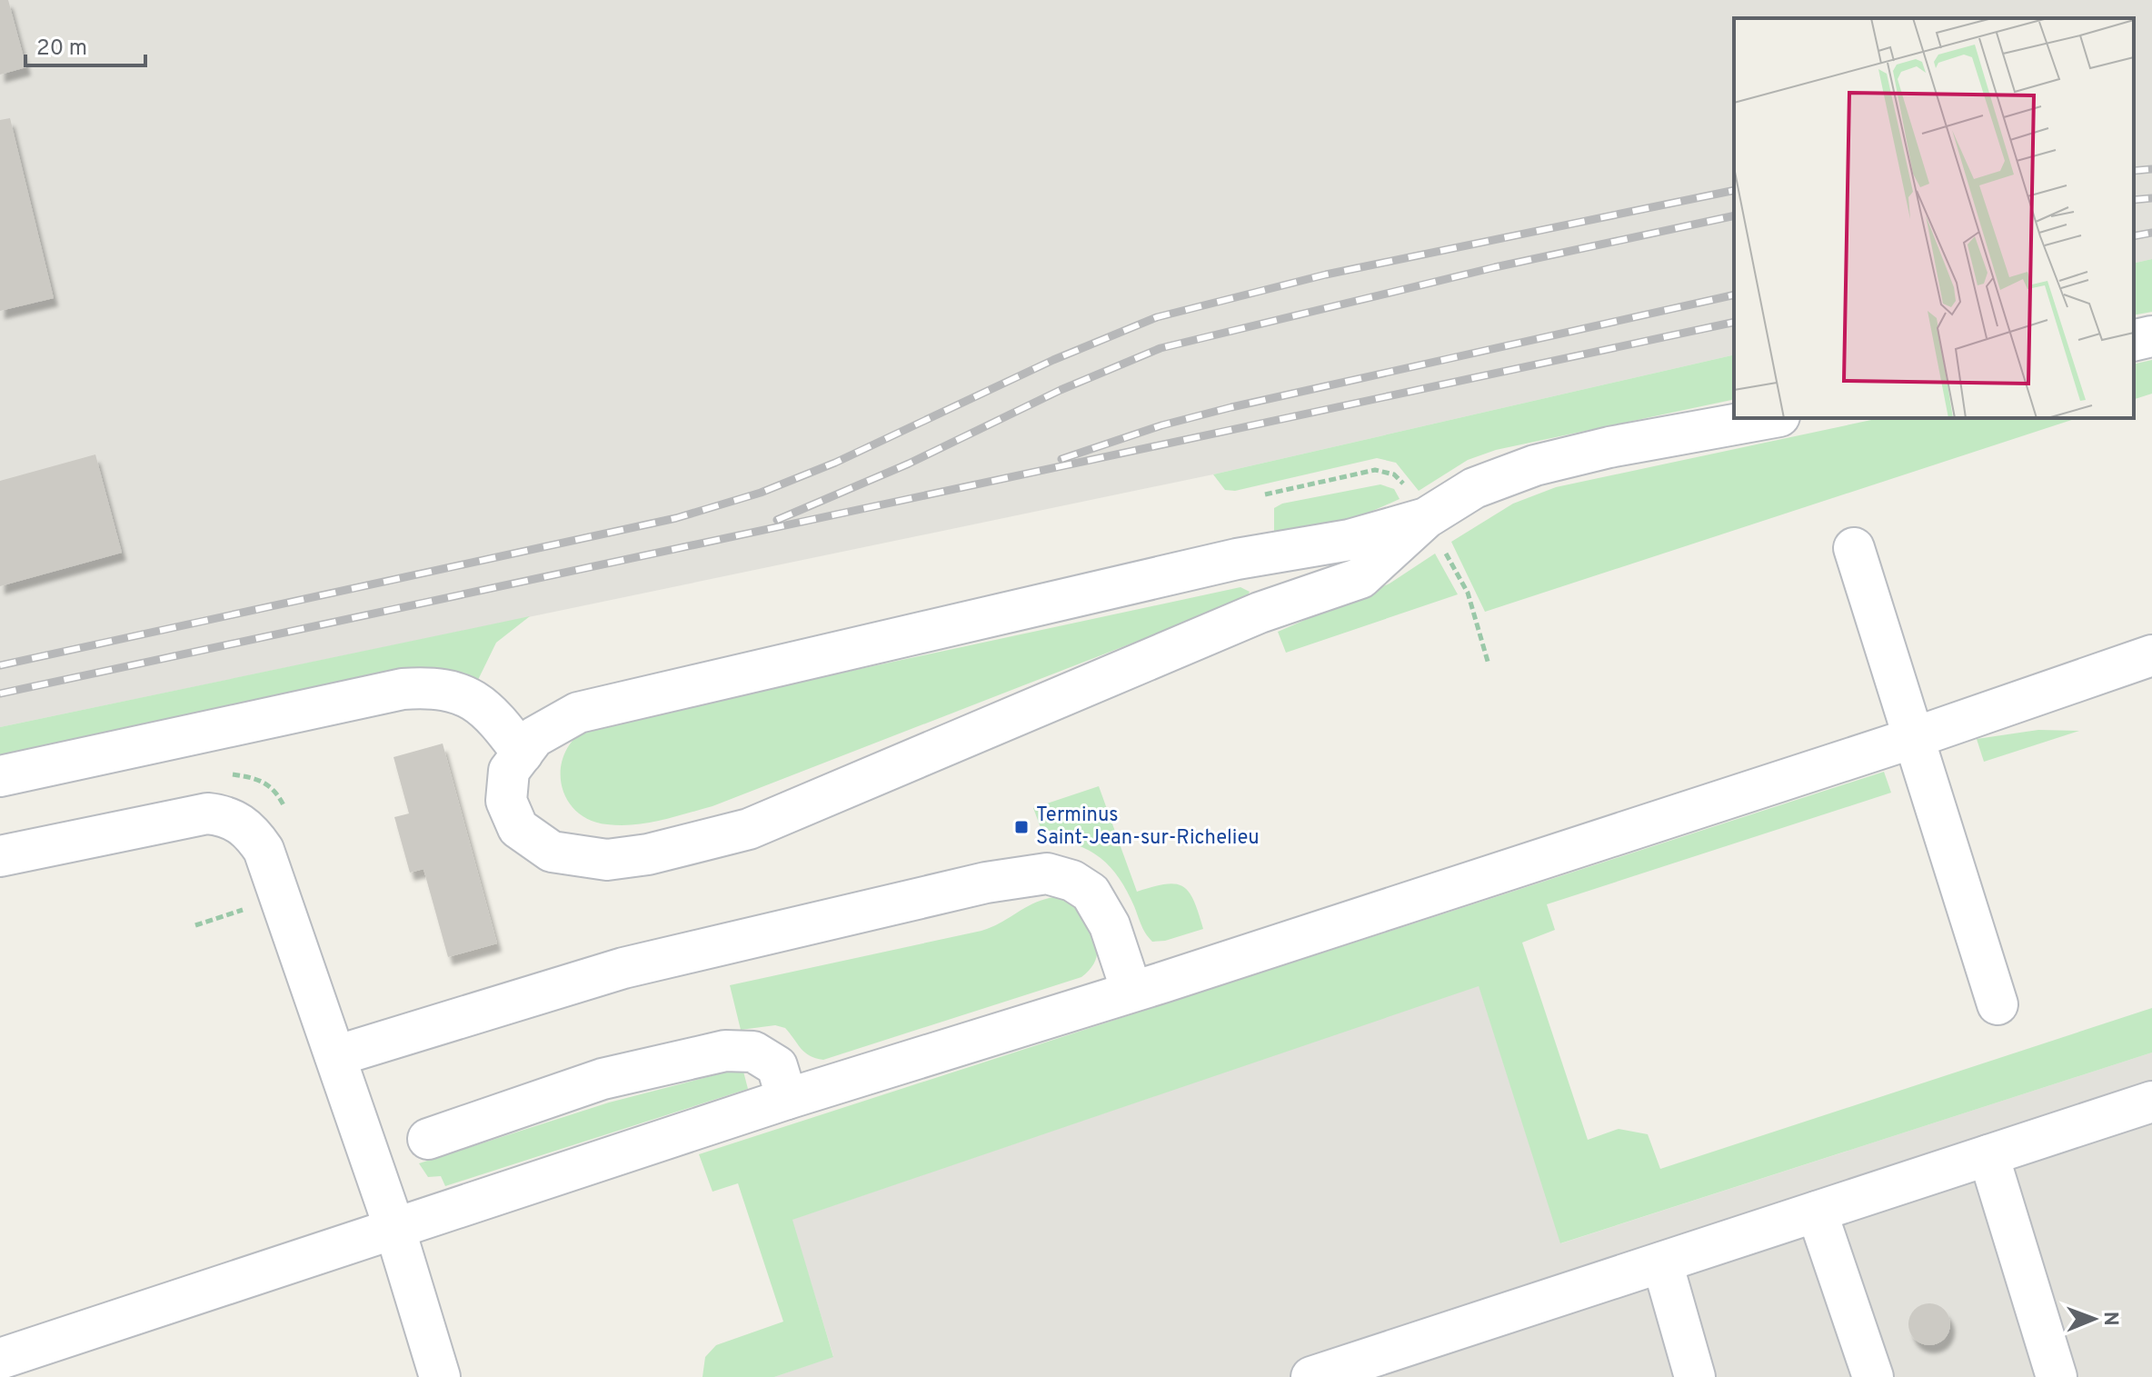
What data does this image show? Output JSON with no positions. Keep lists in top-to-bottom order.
{
  "places": {
    "transit": ["Terminus Saint-Jean-sur-Richelieu"]
  },
  "scale_bar": "20 m",
  "north": "right"
}
